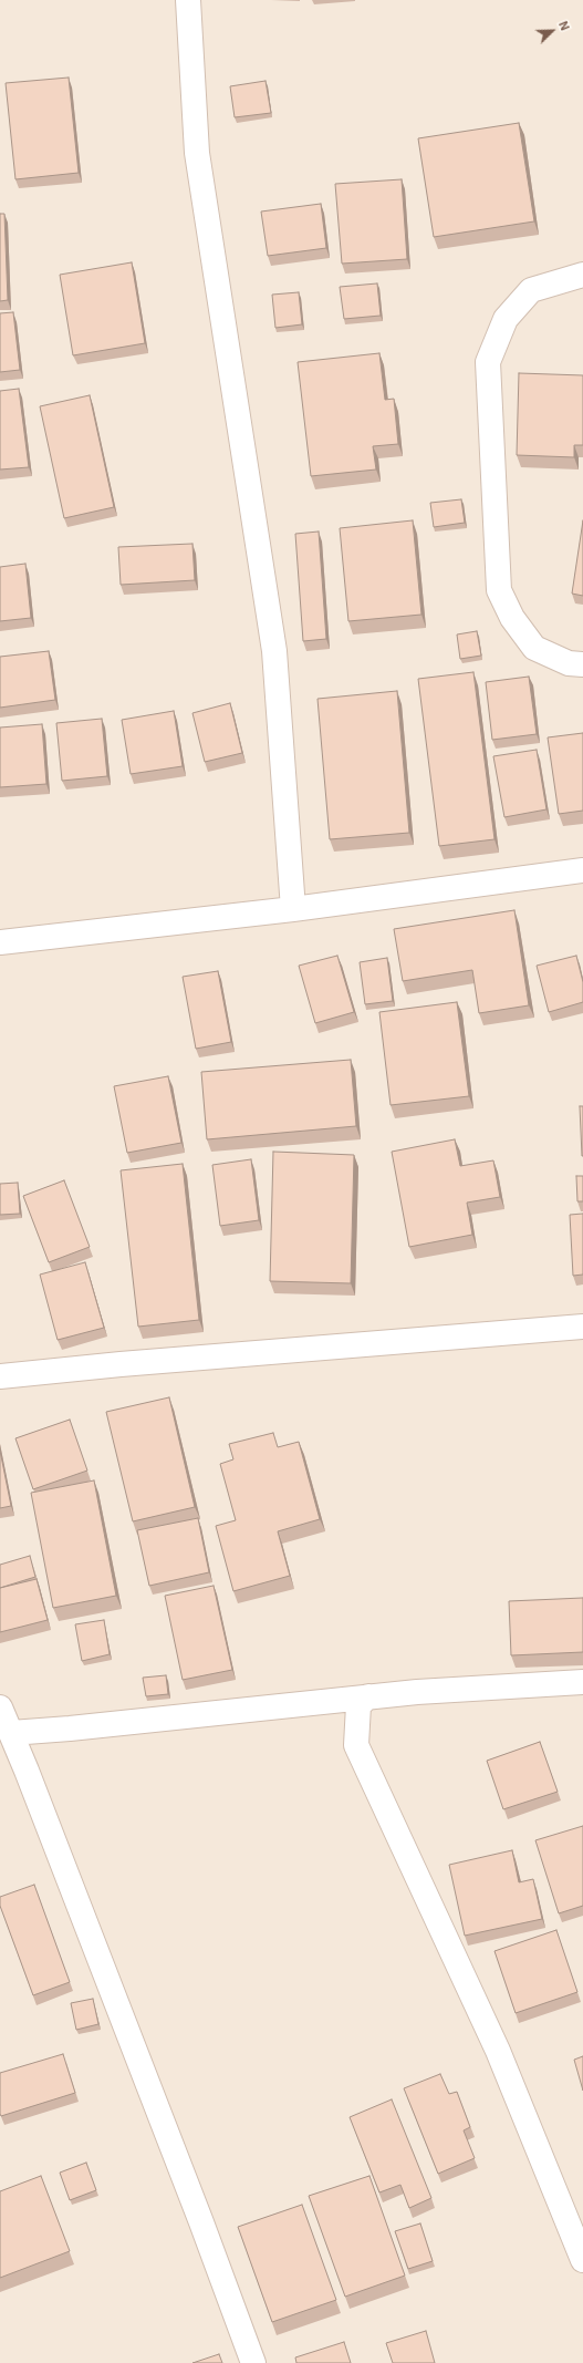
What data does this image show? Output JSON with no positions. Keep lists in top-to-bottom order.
{
  "north": "top right"
}
